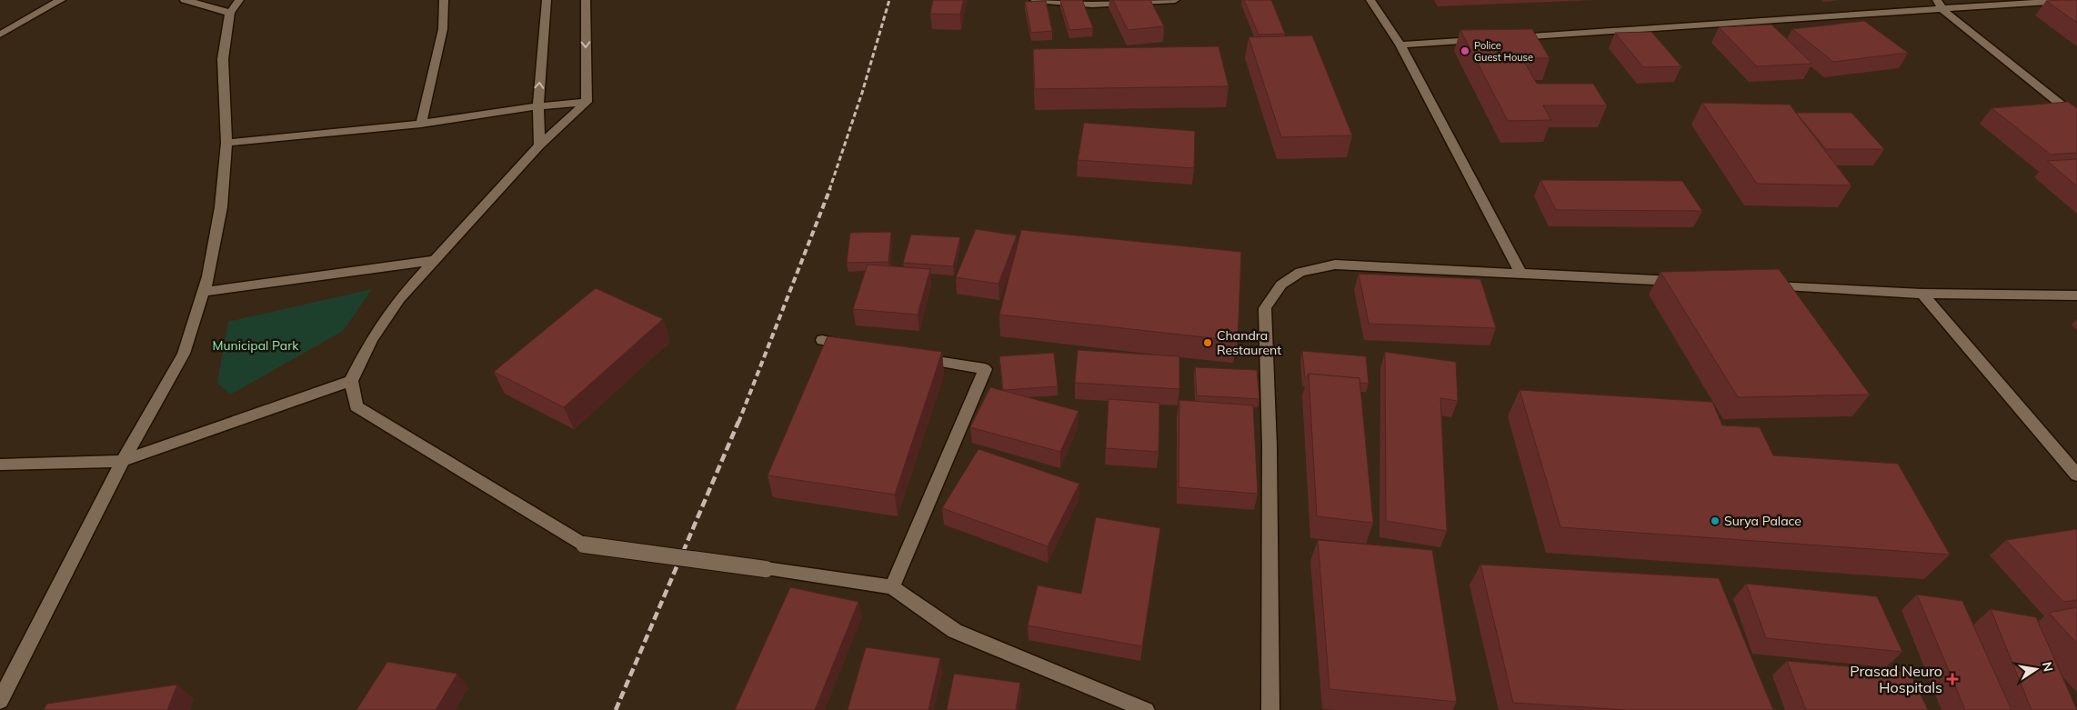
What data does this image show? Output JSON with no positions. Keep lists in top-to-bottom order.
{
  "parks": ["Municipal Park"],
  "places": {
    "other": ["Police Guest House", "Chandra Restaurent", "Surya Palace"],
    "health": ["Prasad Neuro Hospitals"]
  },
  "north": "right"
}
